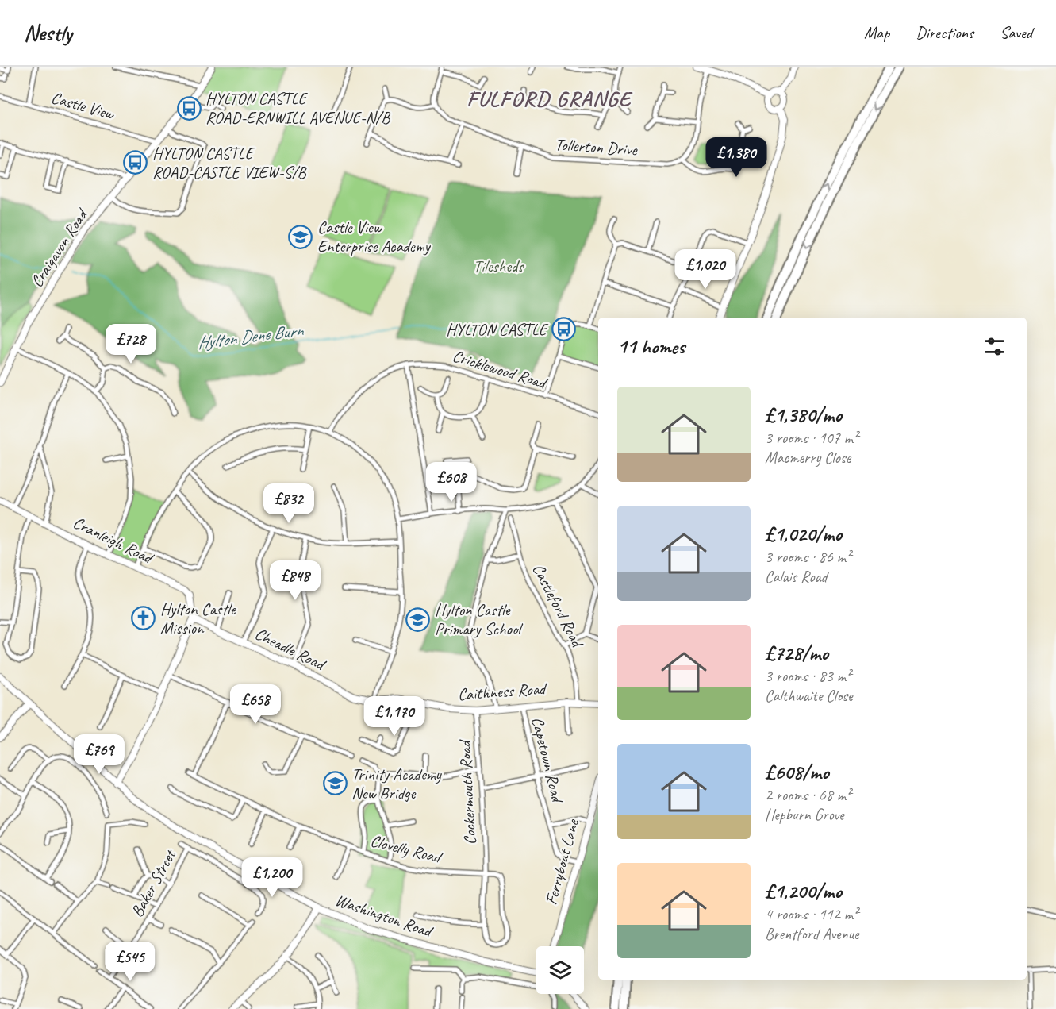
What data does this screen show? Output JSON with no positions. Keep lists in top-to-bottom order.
{
  "streets": {
    "street": [
      "Castle View",
      "Tollerton Drive",
      "Craigavon Road",
      "Cricklewood Road",
      "Cranleigh Road",
      "Castleford Road",
      "Cheadle Road",
      "Caithness Road",
      "Capetown Road",
      "Cockermouth Road",
      "Clovelly Road",
      "Ferryboat Lane",
      "Baker Street",
      "Washington Road"
    ]
  },
  "crossings": [
    ["Castle View", "Craigavon Road"],
    ["Cranleigh Road", "Cheadle Road"],
    ["Castleford Road", "Caithness Road"],
    ["Cheadle Road", "Caithness Road"],
    ["Caithness Road", "Capetown Road"],
    ["Caithness Road", "Cockermouth Road"],
    ["Capetown Road", "Ferryboat Lane"],
    ["Cockermouth Road", "Clovelly Road"]
  ],
  "districts": ["FULFORD GRANGE"],
  "water": ["Hylton Dene Burn"],
  "parks": ["Tilesheds"],
  "places": {
    "bus stop": ["HYLTON CASTLE ROAD-ERNWILL AVENUE-N/B", "HYLTON CASTLE ROAD-CASTLE VIEW-S/B", "HYLTON CASTLE"],
    "school or university": ["Castle View Enterprise Academy", "Hylton Castle Primary School", "Trinity Academy New Bridge"],
    "church": ["Hylton Castle Mission"]
  },
  "page": {
    "header": "Nestly",
    "nav": ["Map", "Directions", "Saved"],
    "price": [
      "£1,380",
      "£1,020",
      "£728",
      "£608",
      "£832",
      "£848",
      "£658",
      "£1,170",
      "£769",
      "£1,200",
      "£545"
    ],
    "heading": "11 homes",
    "list": [
      {
        "name": "£1,380/mo",
        "note": "3 rooms · 107 m² · Macmerry Close"
      },
      {
        "name": "£1,020/mo",
        "note": "3 rooms · 86 m² · Calais Road"
      },
      {
        "name": "£728/mo",
        "note": "3 rooms · 83 m² · Calthwaite Close"
      },
      {
        "name": "£608/mo",
        "note": "2 rooms · 68 m² · Hepburn Grove"
      },
      {
        "name": "£1,200/mo",
        "note": "4 rooms · 112 m² · Brentford Avenue"
      }
    ]
  }
}
